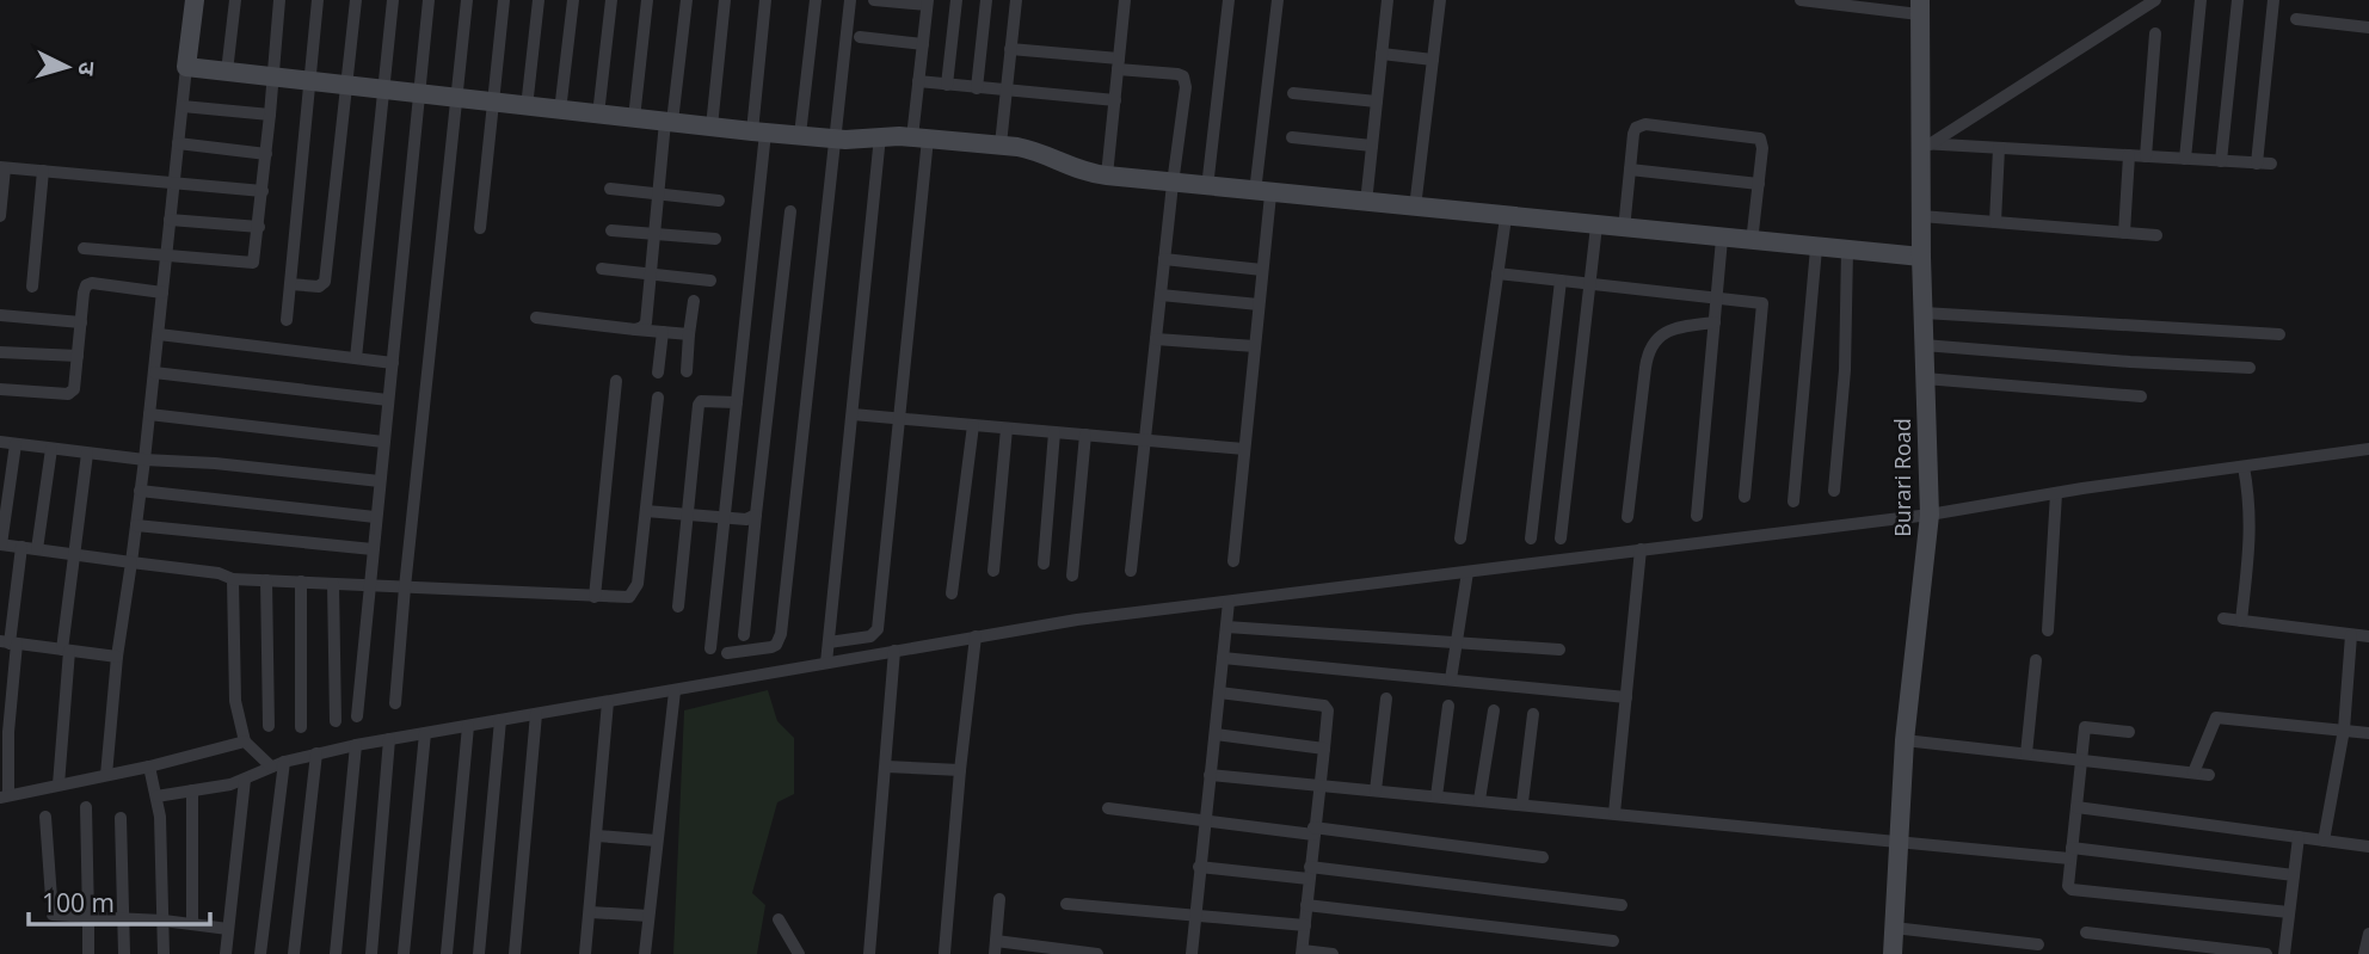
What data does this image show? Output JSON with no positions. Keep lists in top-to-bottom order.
{
  "streets": {
    "street": ["Burari Road"]
  },
  "scale_bar": "100 m",
  "north": "right"
}
